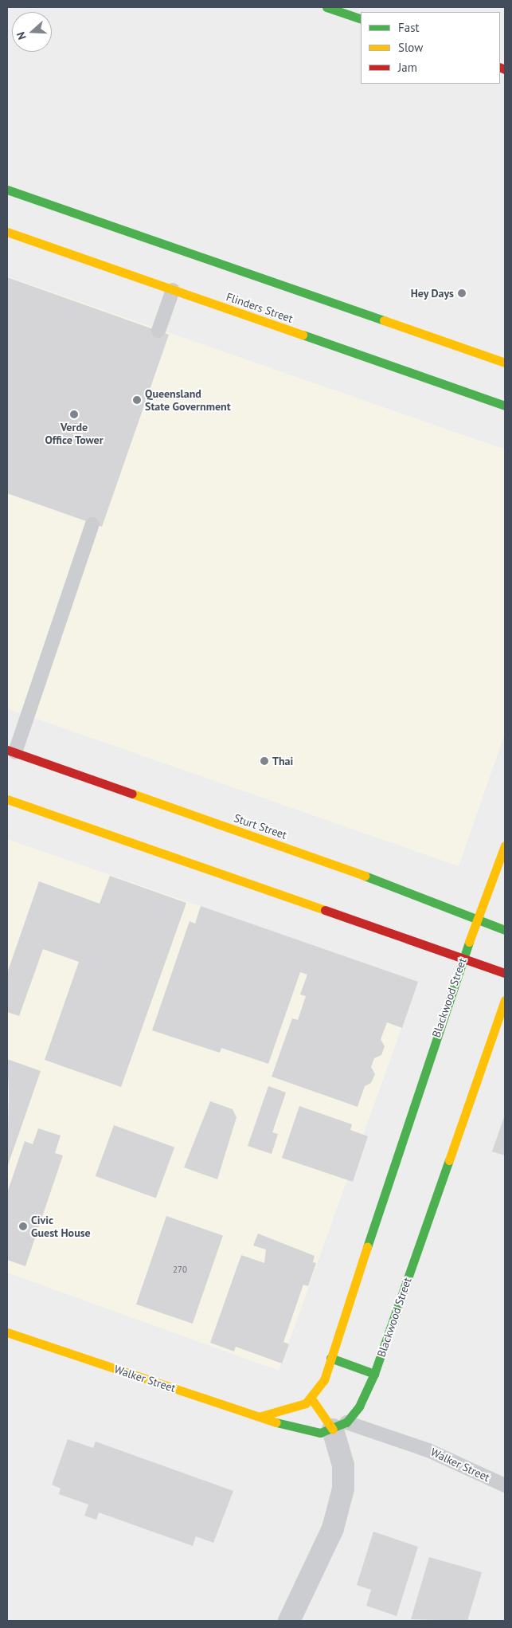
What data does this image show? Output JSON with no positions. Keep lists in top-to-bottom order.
{
  "streets": {
    "main road": [
      "Flinders Street",
      "Sturt Street",
      "Blackwood Street",
      "Walker Street"
    ]
  },
  "crossings": [
    ["Sturt Street", "Blackwood Street"],
    ["Blackwood Street", "Walker Street"]
  ],
  "places": [
    "Hey Days",
    "Queensland State Government",
    "Verde Office Tower",
    "Thai",
    "Civic Guest House"
  ],
  "house_numbers": ["270"],
  "legend": ["Fast", "Slow", "Jam"],
  "north": "left"
}
